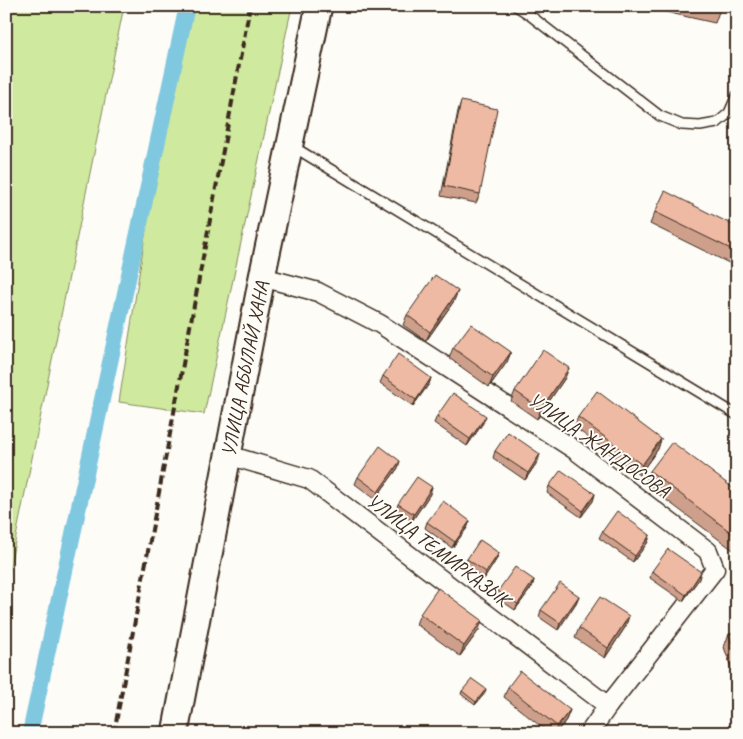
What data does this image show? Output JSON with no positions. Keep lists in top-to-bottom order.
{
  "streets": {
    "main road": ["УЛИЦА АБЫЛАЙ ХАНА"],
    "street": ["УЛИЦА ЖАНДОСОВА", "УЛИЦА ТЕМИРКАЗЫК"]
  },
  "crossings": [
    ["УЛИЦА АБЫЛАЙ ХАНА", "УЛИЦА ЖАНДОСОВА"],
    ["УЛИЦА АБЫЛАЙ ХАНА", "УЛИЦА ТЕМИРКАЗЫК"],
    ["УЛИЦА ЖАНДОСОВА", "УЛИЦА ТЕМИРКАЗЫК"]
  ]
}
